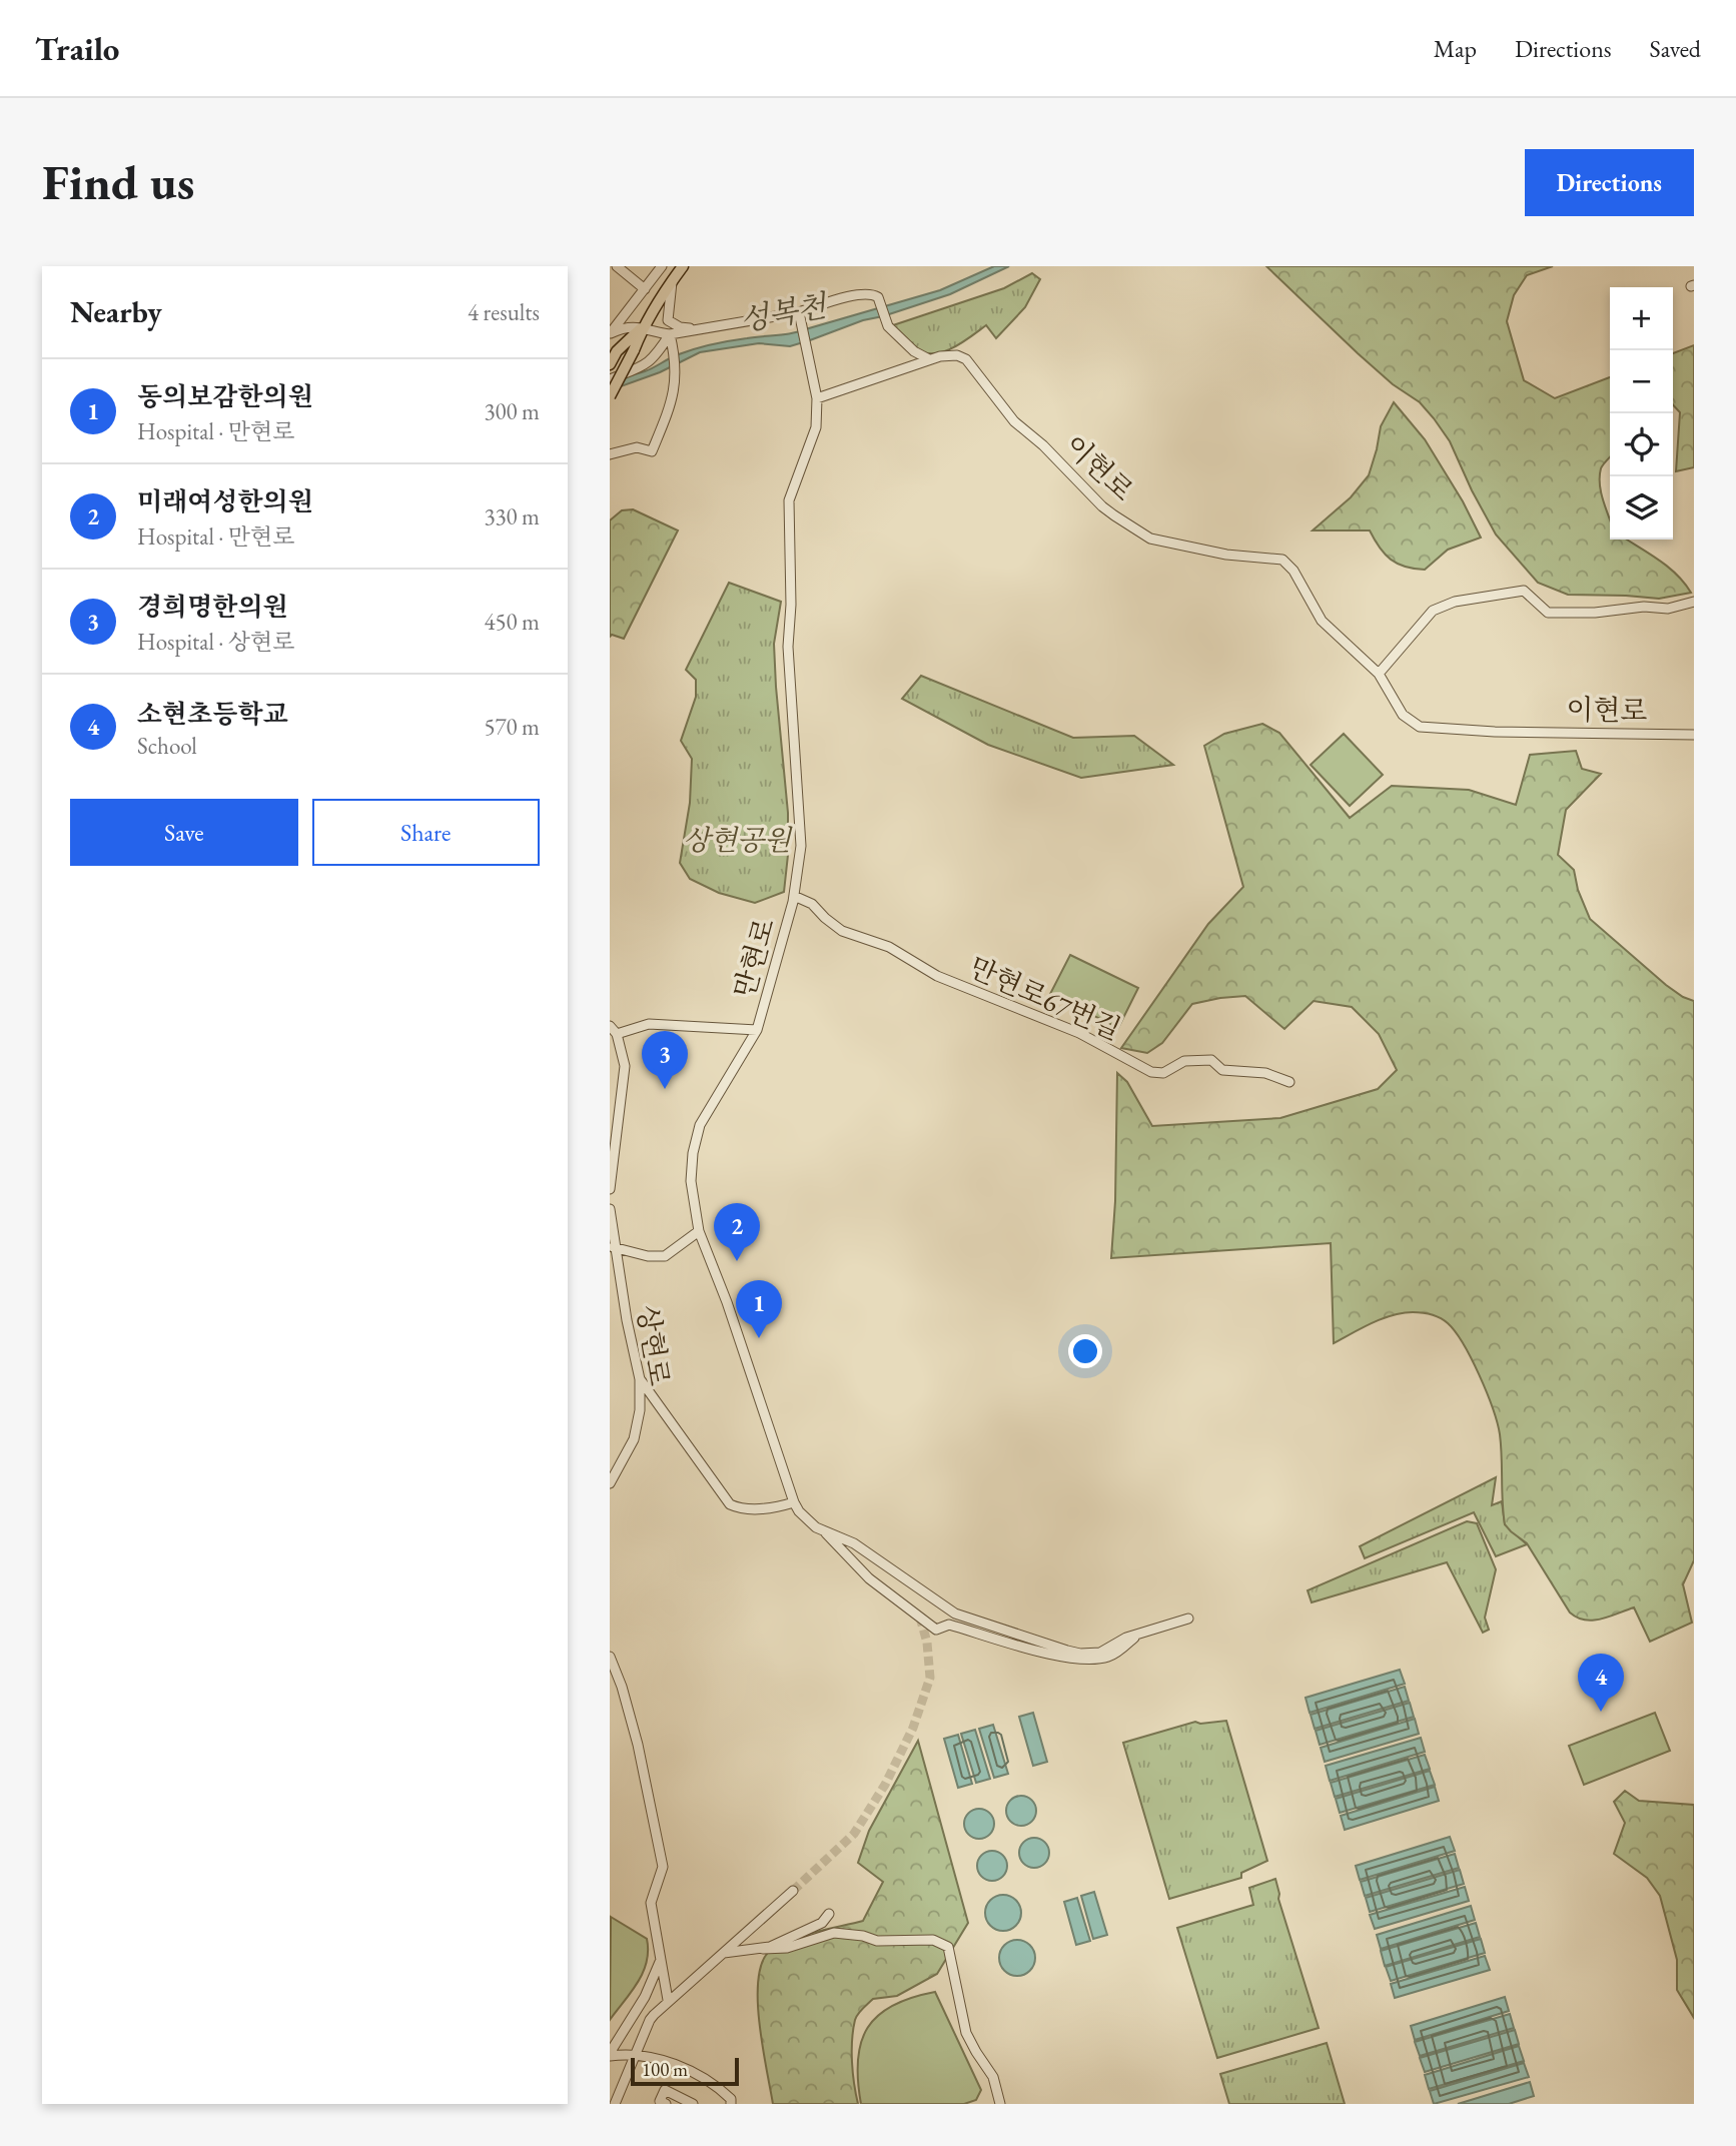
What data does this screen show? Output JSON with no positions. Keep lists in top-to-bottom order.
{
  "streets": {
    "street": [
      "이현로",
      "만현로",
      "만현로67번길",
      "상현로"
    ]
  },
  "crossings": [
    ["이현로", "만현로"],
    ["만현로", "만현로67번길"]
  ],
  "water": ["성복천"],
  "parks": ["상현공원"],
  "scale_bar": "100 m",
  "page": {
    "header": "Trailo",
    "nav": ["Map", "Directions", "Saved"],
    "buttons": [
      "Directions",
      ["Save", "Share"]
    ],
    "title": "Find us",
    "heading": ["Nearby", "4 results"],
    "map_buttons": ["+", "−"],
    "list": [
      {
        "mark": "1",
        "name": "동의보감한의원",
        "note": "Hospital · 만현로",
        "value": "300 m"
      },
      {
        "mark": "2",
        "name": "미래여성한의원",
        "note": "Hospital · 만현로",
        "value": "330 m"
      },
      {
        "mark": "3",
        "name": "경희명한의원",
        "note": "Hospital · 상현로",
        "value": "450 m"
      },
      {
        "mark": "4",
        "name": "소현초등학교",
        "note": "School",
        "value": "570 m"
      }
    ],
    "pins": [
      "3",
      "2",
      "1",
      "4"
    ],
    "scale": "100 m"
  }
}
